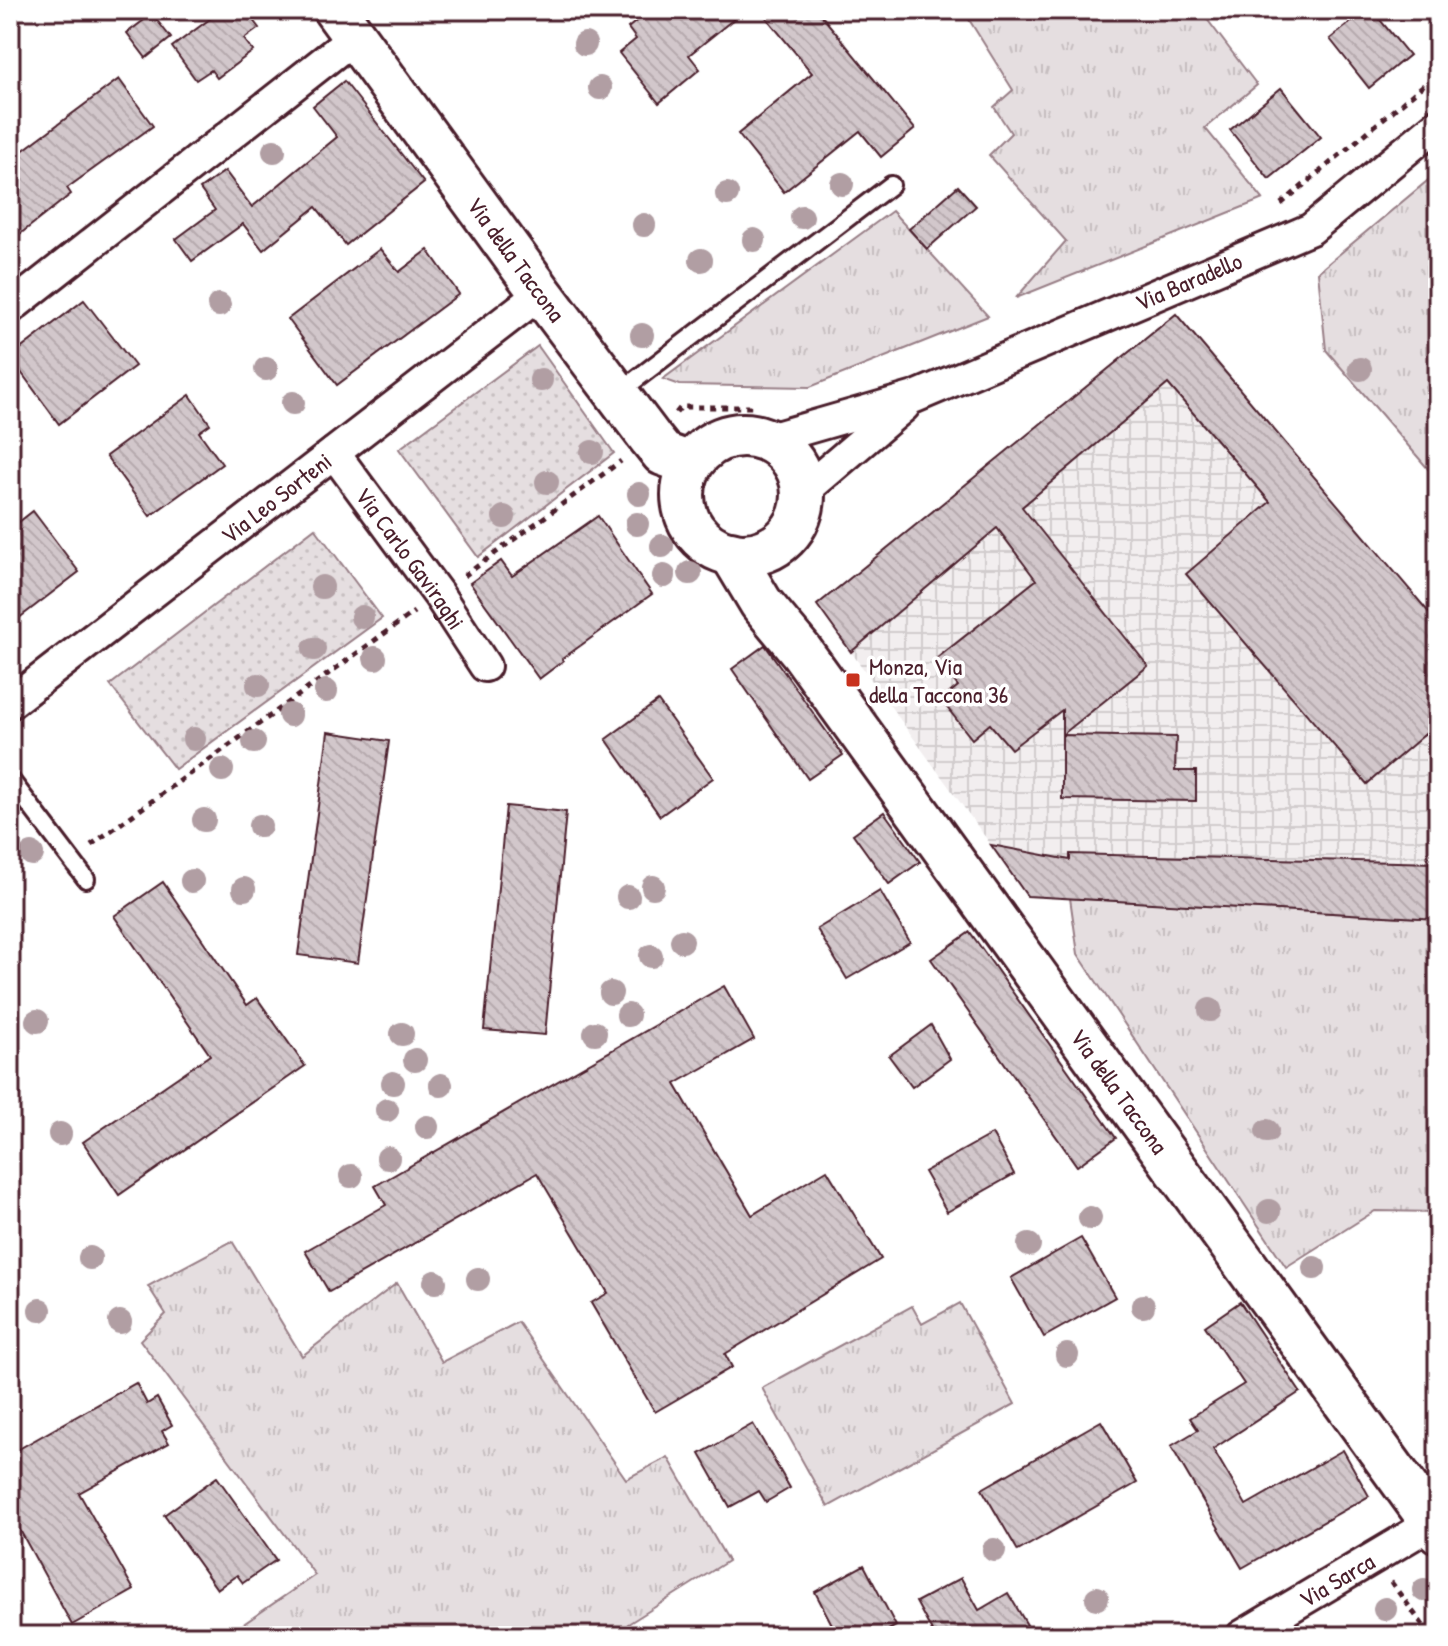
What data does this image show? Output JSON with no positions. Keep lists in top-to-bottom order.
{
  "streets": {
    "main road": ["Via della Taccona"],
    "street": [
      "Via Baradello",
      "Via Leo Sorteni",
      "Via Carlo Gaviraghi",
      "Via Sarca"
    ]
  },
  "crossings": [
    ["Via della Taccona", "Via Baradello"],
    ["Via della Taccona", "Via Leo Sorteni"],
    ["Via della Taccona", "Via Sarca"],
    ["Via Leo Sorteni", "Via Carlo Gaviraghi"]
  ],
  "places": {
    "transit": ["Monza, Via della Taccona 36"]
  }
}
